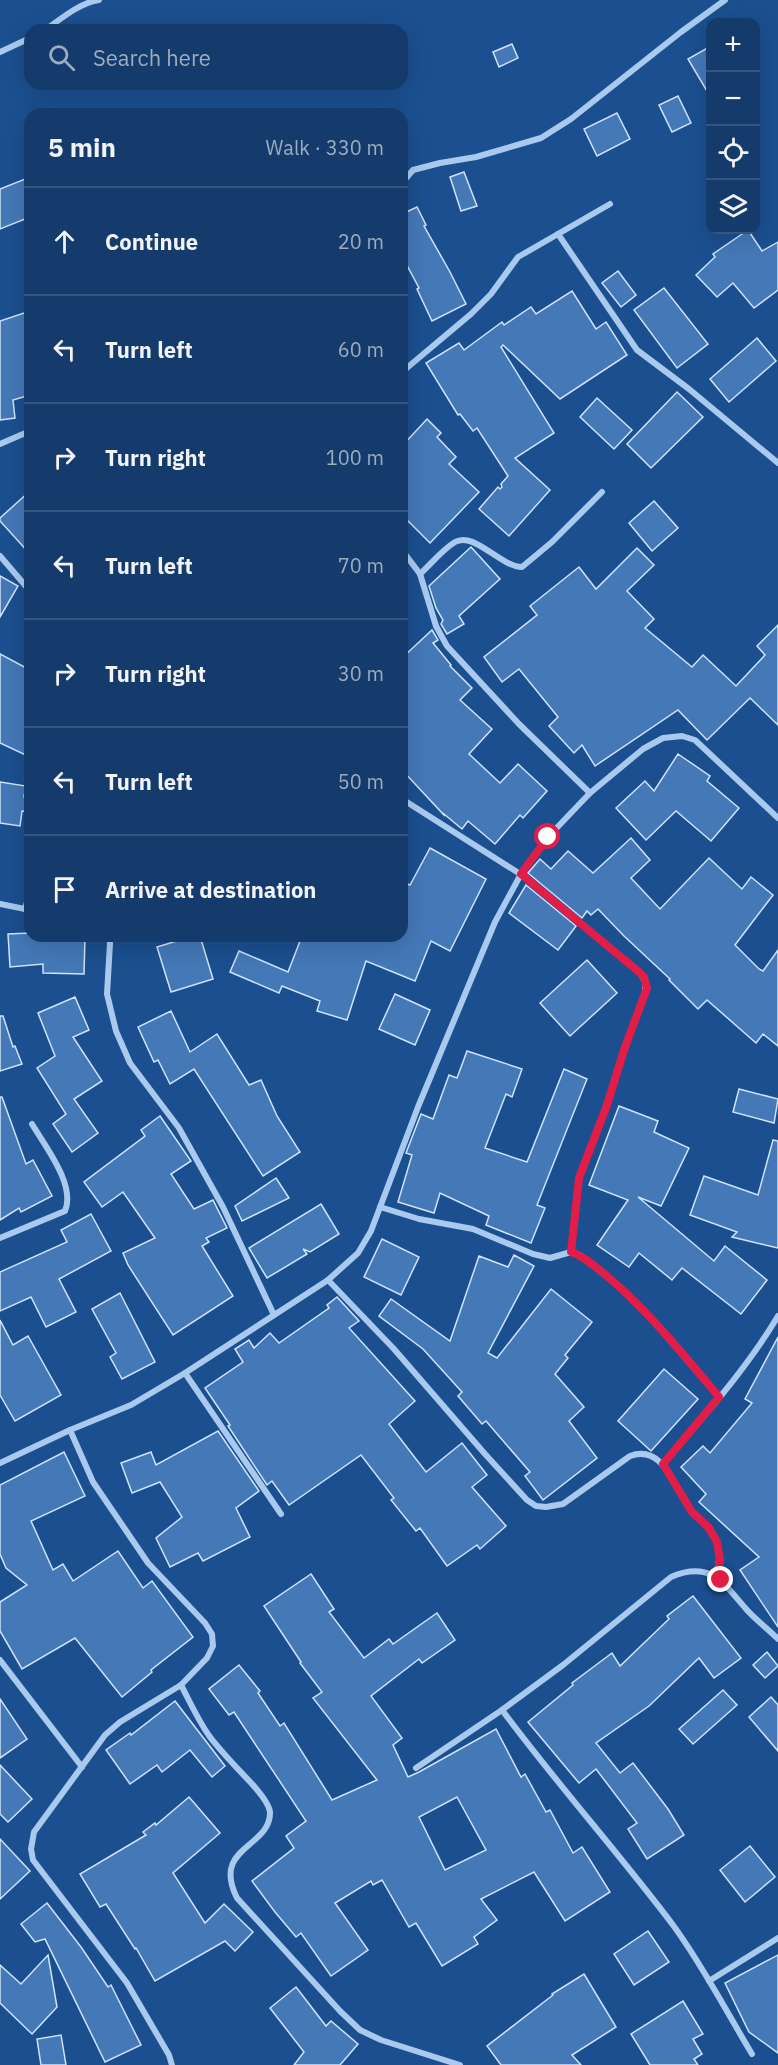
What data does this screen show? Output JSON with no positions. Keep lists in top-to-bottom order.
{
  "page": {
    "map_buttons": ["+", "−"],
    "search": "Search here",
    "heading": ["5 min", "Walk · 330 m"],
    "list": [
      ["Continue", "20 m"],
      ["Turn left", "60 m"],
      ["Turn right", "100 m"],
      ["Turn left", "70 m"],
      ["Turn right", "30 m"],
      ["Turn left", "50 m"],
      "Arrive at destination"
    ]
  }
}
